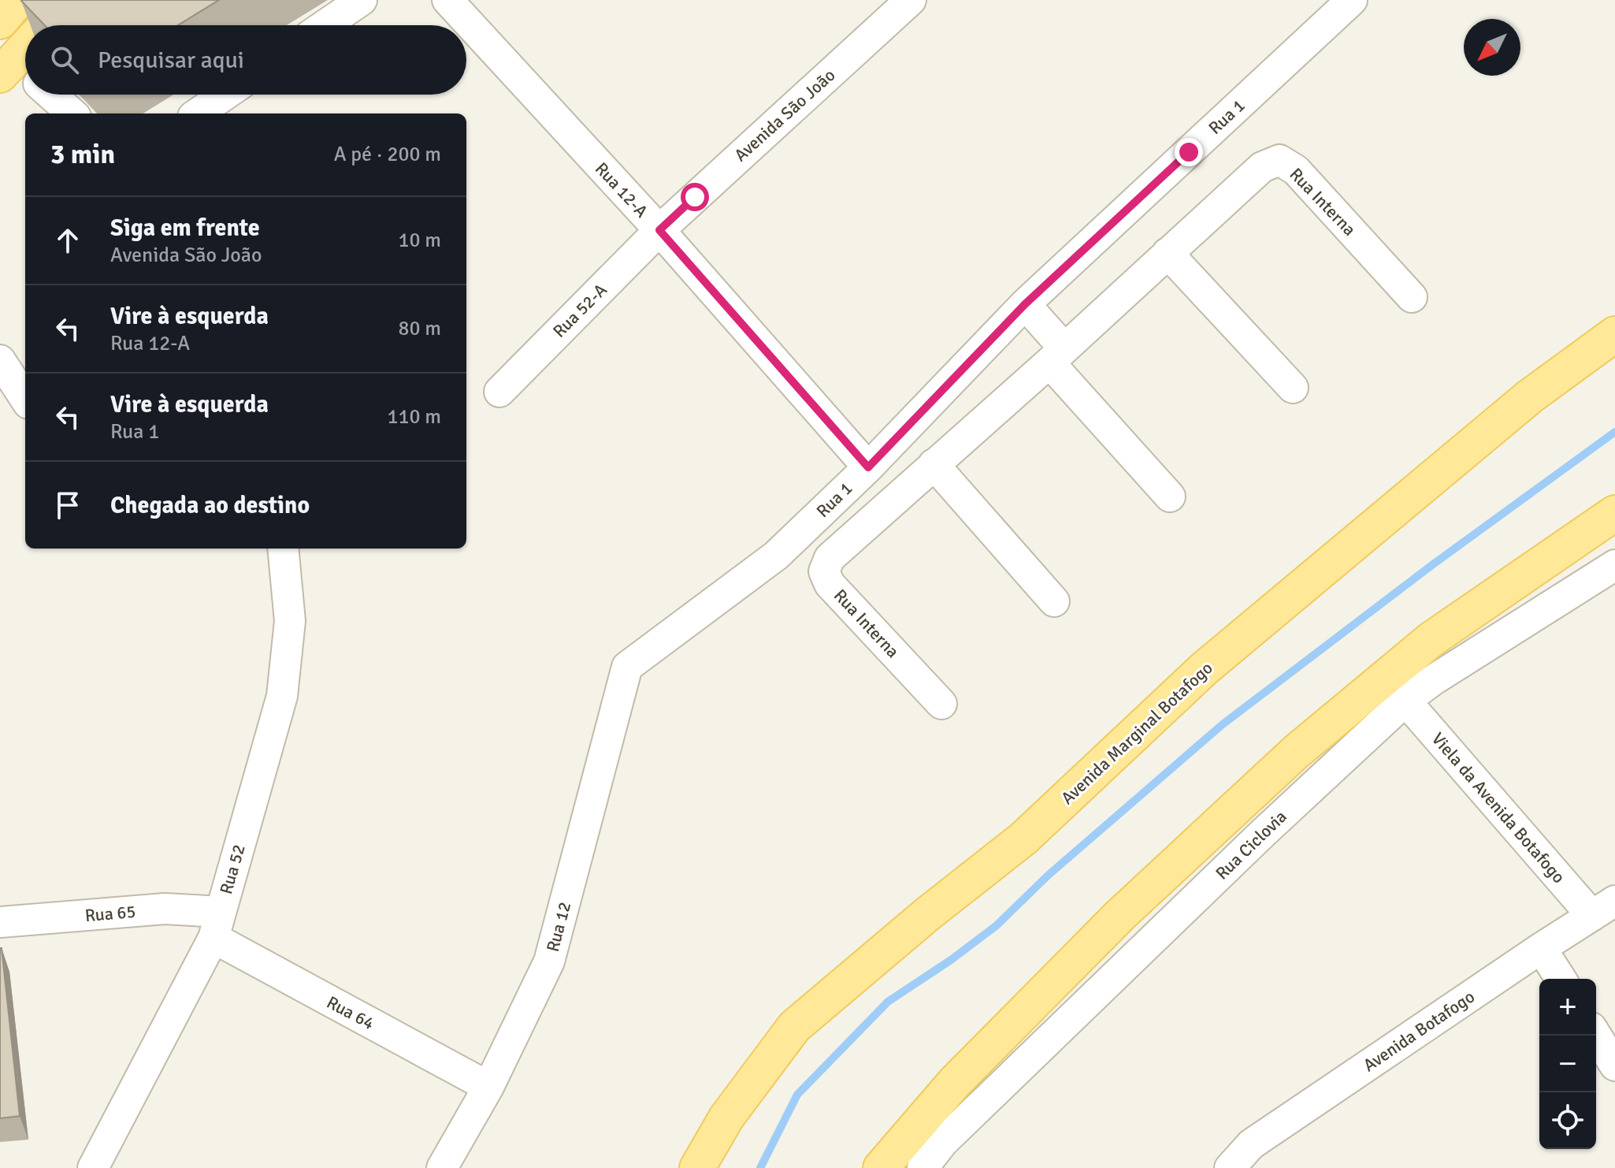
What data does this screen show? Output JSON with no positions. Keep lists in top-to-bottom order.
{
  "streets": {
    "main road": ["Avenida Marginal Botafogo"],
    "street": [
      "Avenida São João",
      "Rua 1",
      "Rua 12-A",
      "Rua Interna",
      "Rua 52-A",
      "Viela da Avenida Botafogo",
      "Rua Ciclovia",
      "Rua 52",
      "Rua 65",
      "Rua 12",
      "Rua 64",
      "Avenida Botafogo"
    ]
  },
  "crossings": [
    ["Avenida São João", "Rua 12-A"],
    ["Avenida São João", "Rua 52-A"],
    ["Rua 1", "Rua 12-A"],
    ["Rua 1", "Rua 12"],
    ["Rua 12-A", "Rua 52-A"],
    ["Viela da Avenida Botafogo", "Rua Ciclovia"],
    ["Viela da Avenida Botafogo", "Avenida Botafogo"],
    ["Rua 52", "Rua 65"],
    ["Rua 52", "Rua 64"],
    ["Rua 65", "Rua 64"],
    ["Rua 12", "Rua 64"]
  ],
  "north": "bottom left",
  "page": {
    "search": "Pesquisar aqui",
    "heading": ["3 min", "A pé · 200 m"],
    "list": [
      ["Siga em frente", "Avenida São João", "10 m"],
      ["Vire à esquerda", "Rua 12-A", "80 m"],
      ["Vire à esquerda", "Rua 1", "110 m"],
      "Chegada ao destino"
    ],
    "map_buttons": ["+", "−"]
  }
}
